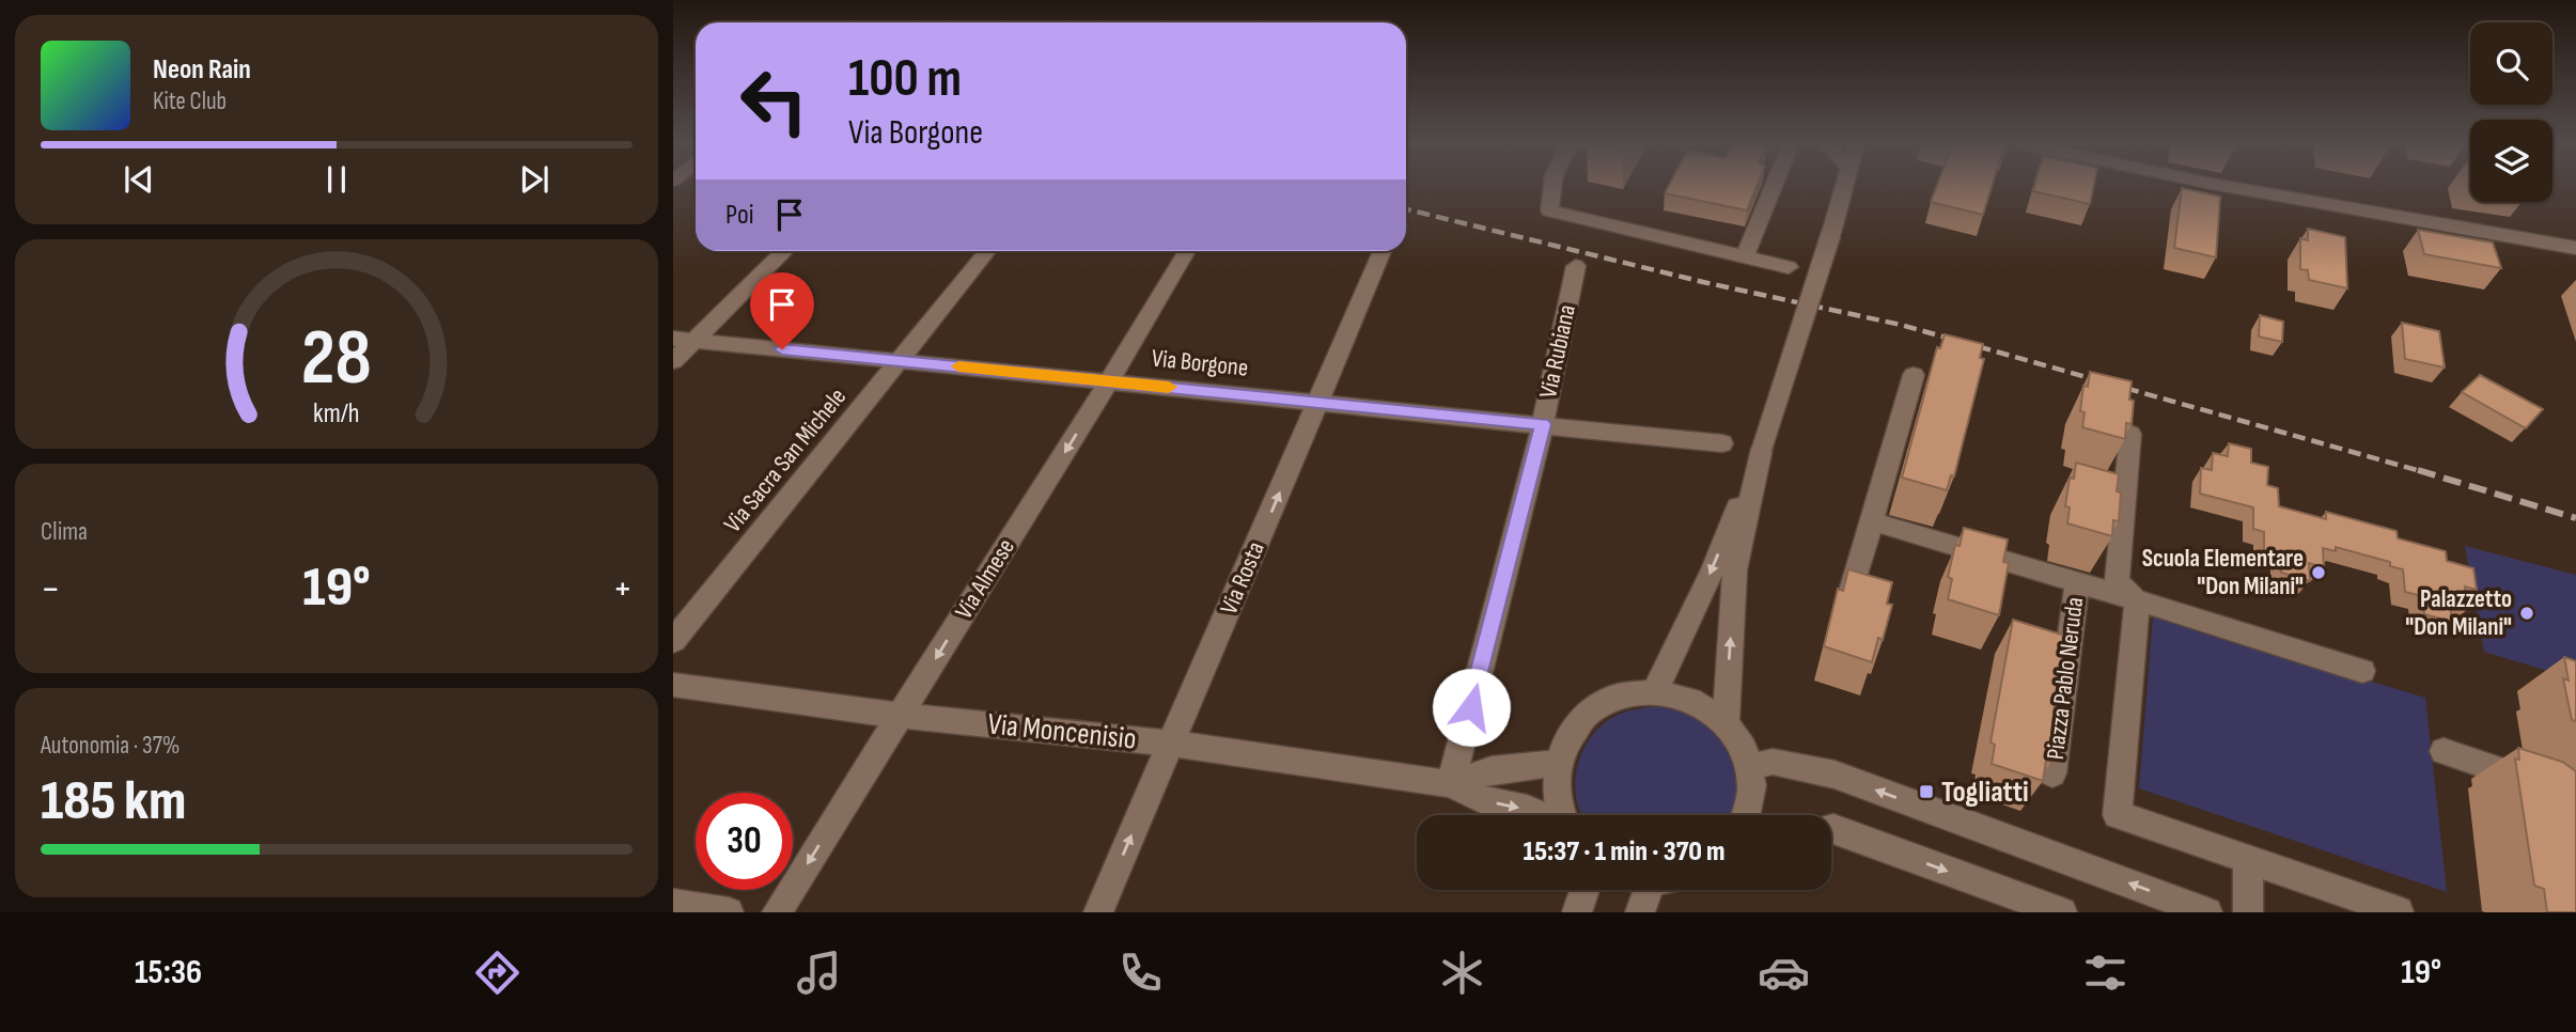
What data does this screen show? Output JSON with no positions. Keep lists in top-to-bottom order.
{
  "streets": {
    "street": [
      "Via Rubiana",
      "Via Borgone",
      "Via Sacra San Michele",
      "Via Rosta",
      "Via Almese",
      "Piazza Pablo Neruda",
      "Via Moncenisio"
    ]
  },
  "crossings": [
    ["Via Rubiana", "Via Borgone"],
    ["Via Rubiana", "Via Moncenisio"],
    ["Via Borgone", "Via Sacra San Michele"],
    ["Via Borgone", "Via Rosta"],
    ["Via Borgone", "Via Almese"],
    ["Via Rosta", "Via Moncenisio"],
    ["Via Almese", "Via Moncenisio"]
  ],
  "one_way": ["Via Rosta", "Via Almese"],
  "places": {
    "other": ["Scuola Elementare \"Don Milani\"", "Palazzetto \"Don Milani\""],
    "transit": ["Togliatti"]
  },
  "page": {
    "turn": ["100 m", "Via Borgone"],
    "song": ["Neon Rain", "Kite Club"],
    "then": "Poi",
    "tile": [
      "Clima",
      ["Autonomia · 37%", "185 km"]
    ],
    "heat": ["−", "19°", "+"],
    "limit": "30",
    "trip": "15:37 · 1 min · 370 m",
    "tabs": ["15:36", "19°"],
    "gauge": ["28", "km/h"]
  }
}
